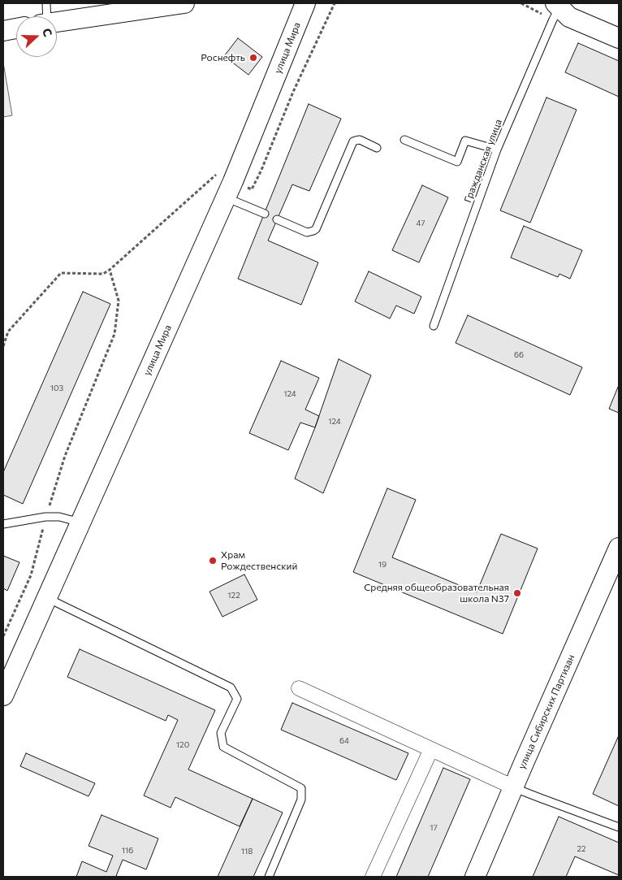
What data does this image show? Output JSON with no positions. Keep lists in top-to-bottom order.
{
  "streets": {
    "main road": ["улица Мира", "улица Сибирских Партизан"],
    "lane": ["Гражданская улица"]
  },
  "places": ["Роснефть", "Храм Рождественский", "Средняя общеобразовательная школа N37"],
  "house_numbers": [
    "47",
    "66",
    "103",
    "124",
    "124",
    "19",
    "122",
    "64",
    "120",
    "17",
    "22",
    "116",
    "118"
  ],
  "north": "right"
}
